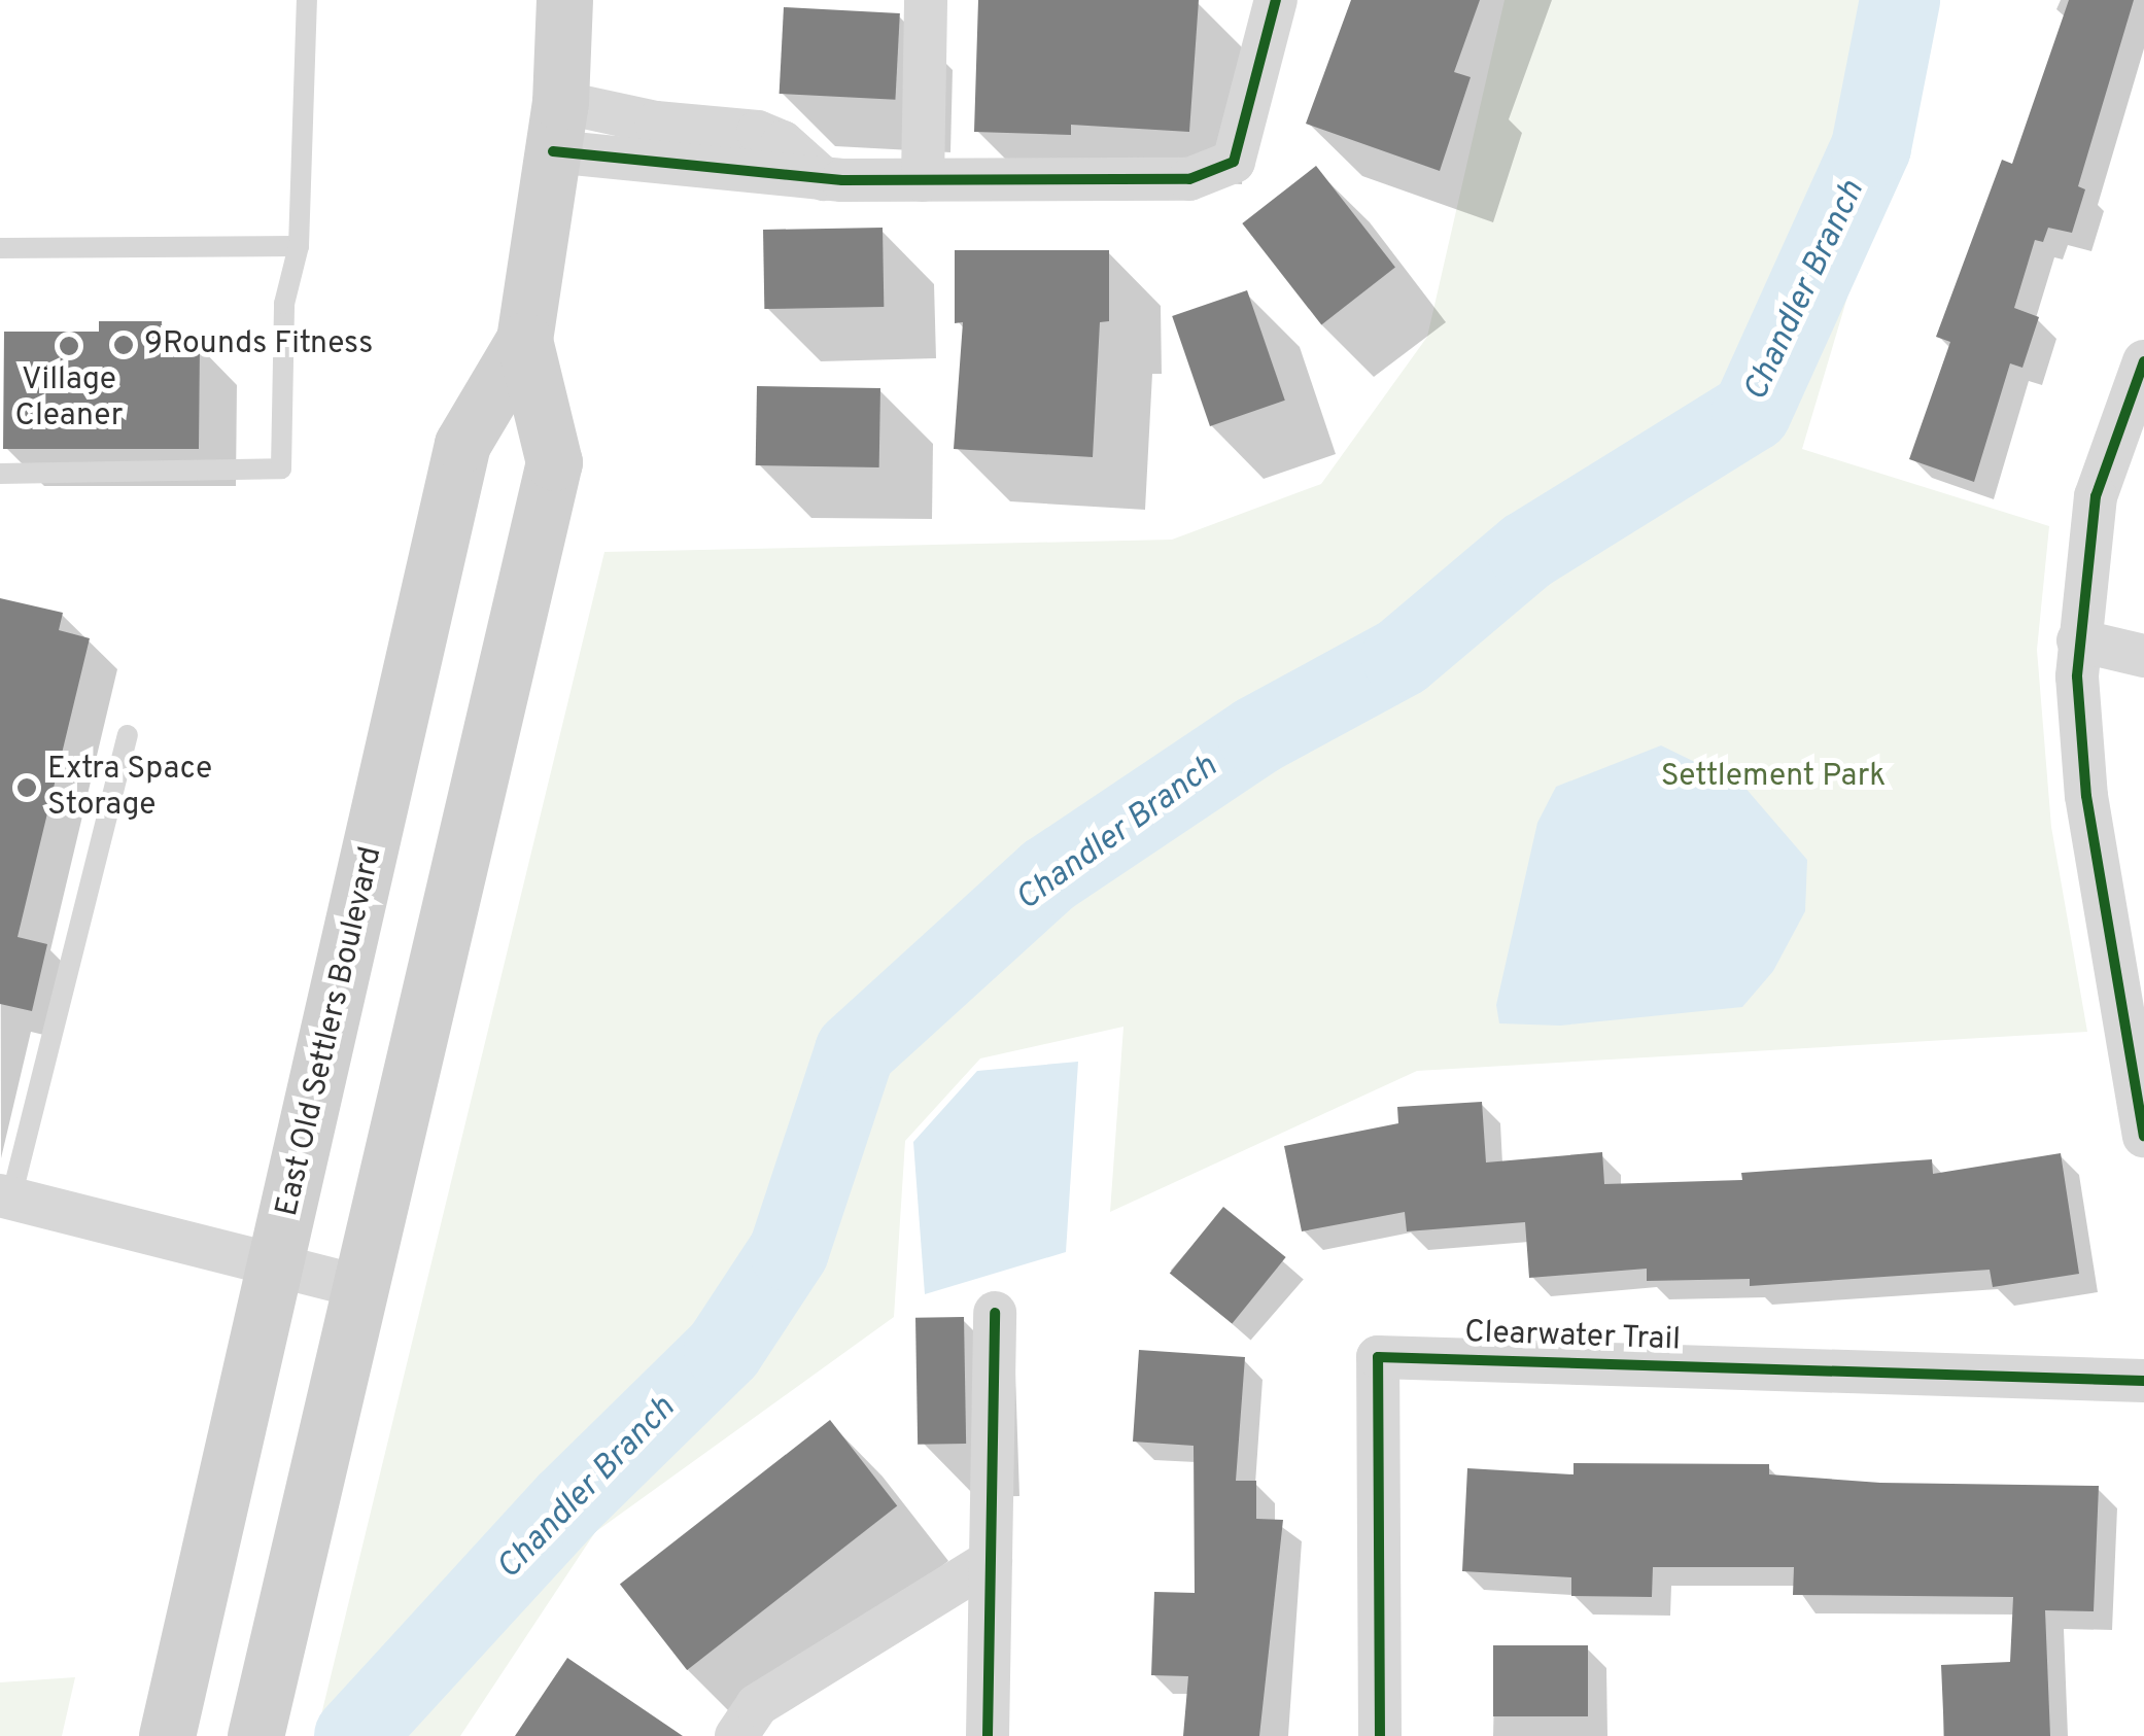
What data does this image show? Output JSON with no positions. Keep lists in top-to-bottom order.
{
  "streets": {
    "main road": ["East Old Settlers Boulevard"],
    "street": ["Clearwater Trail"]
  },
  "water": ["Chandler Branch"],
  "parks": ["Settlement Park"],
  "places": ["9Rounds Fitness", "Village Cleaner", "Extra Space Storage"]
}
